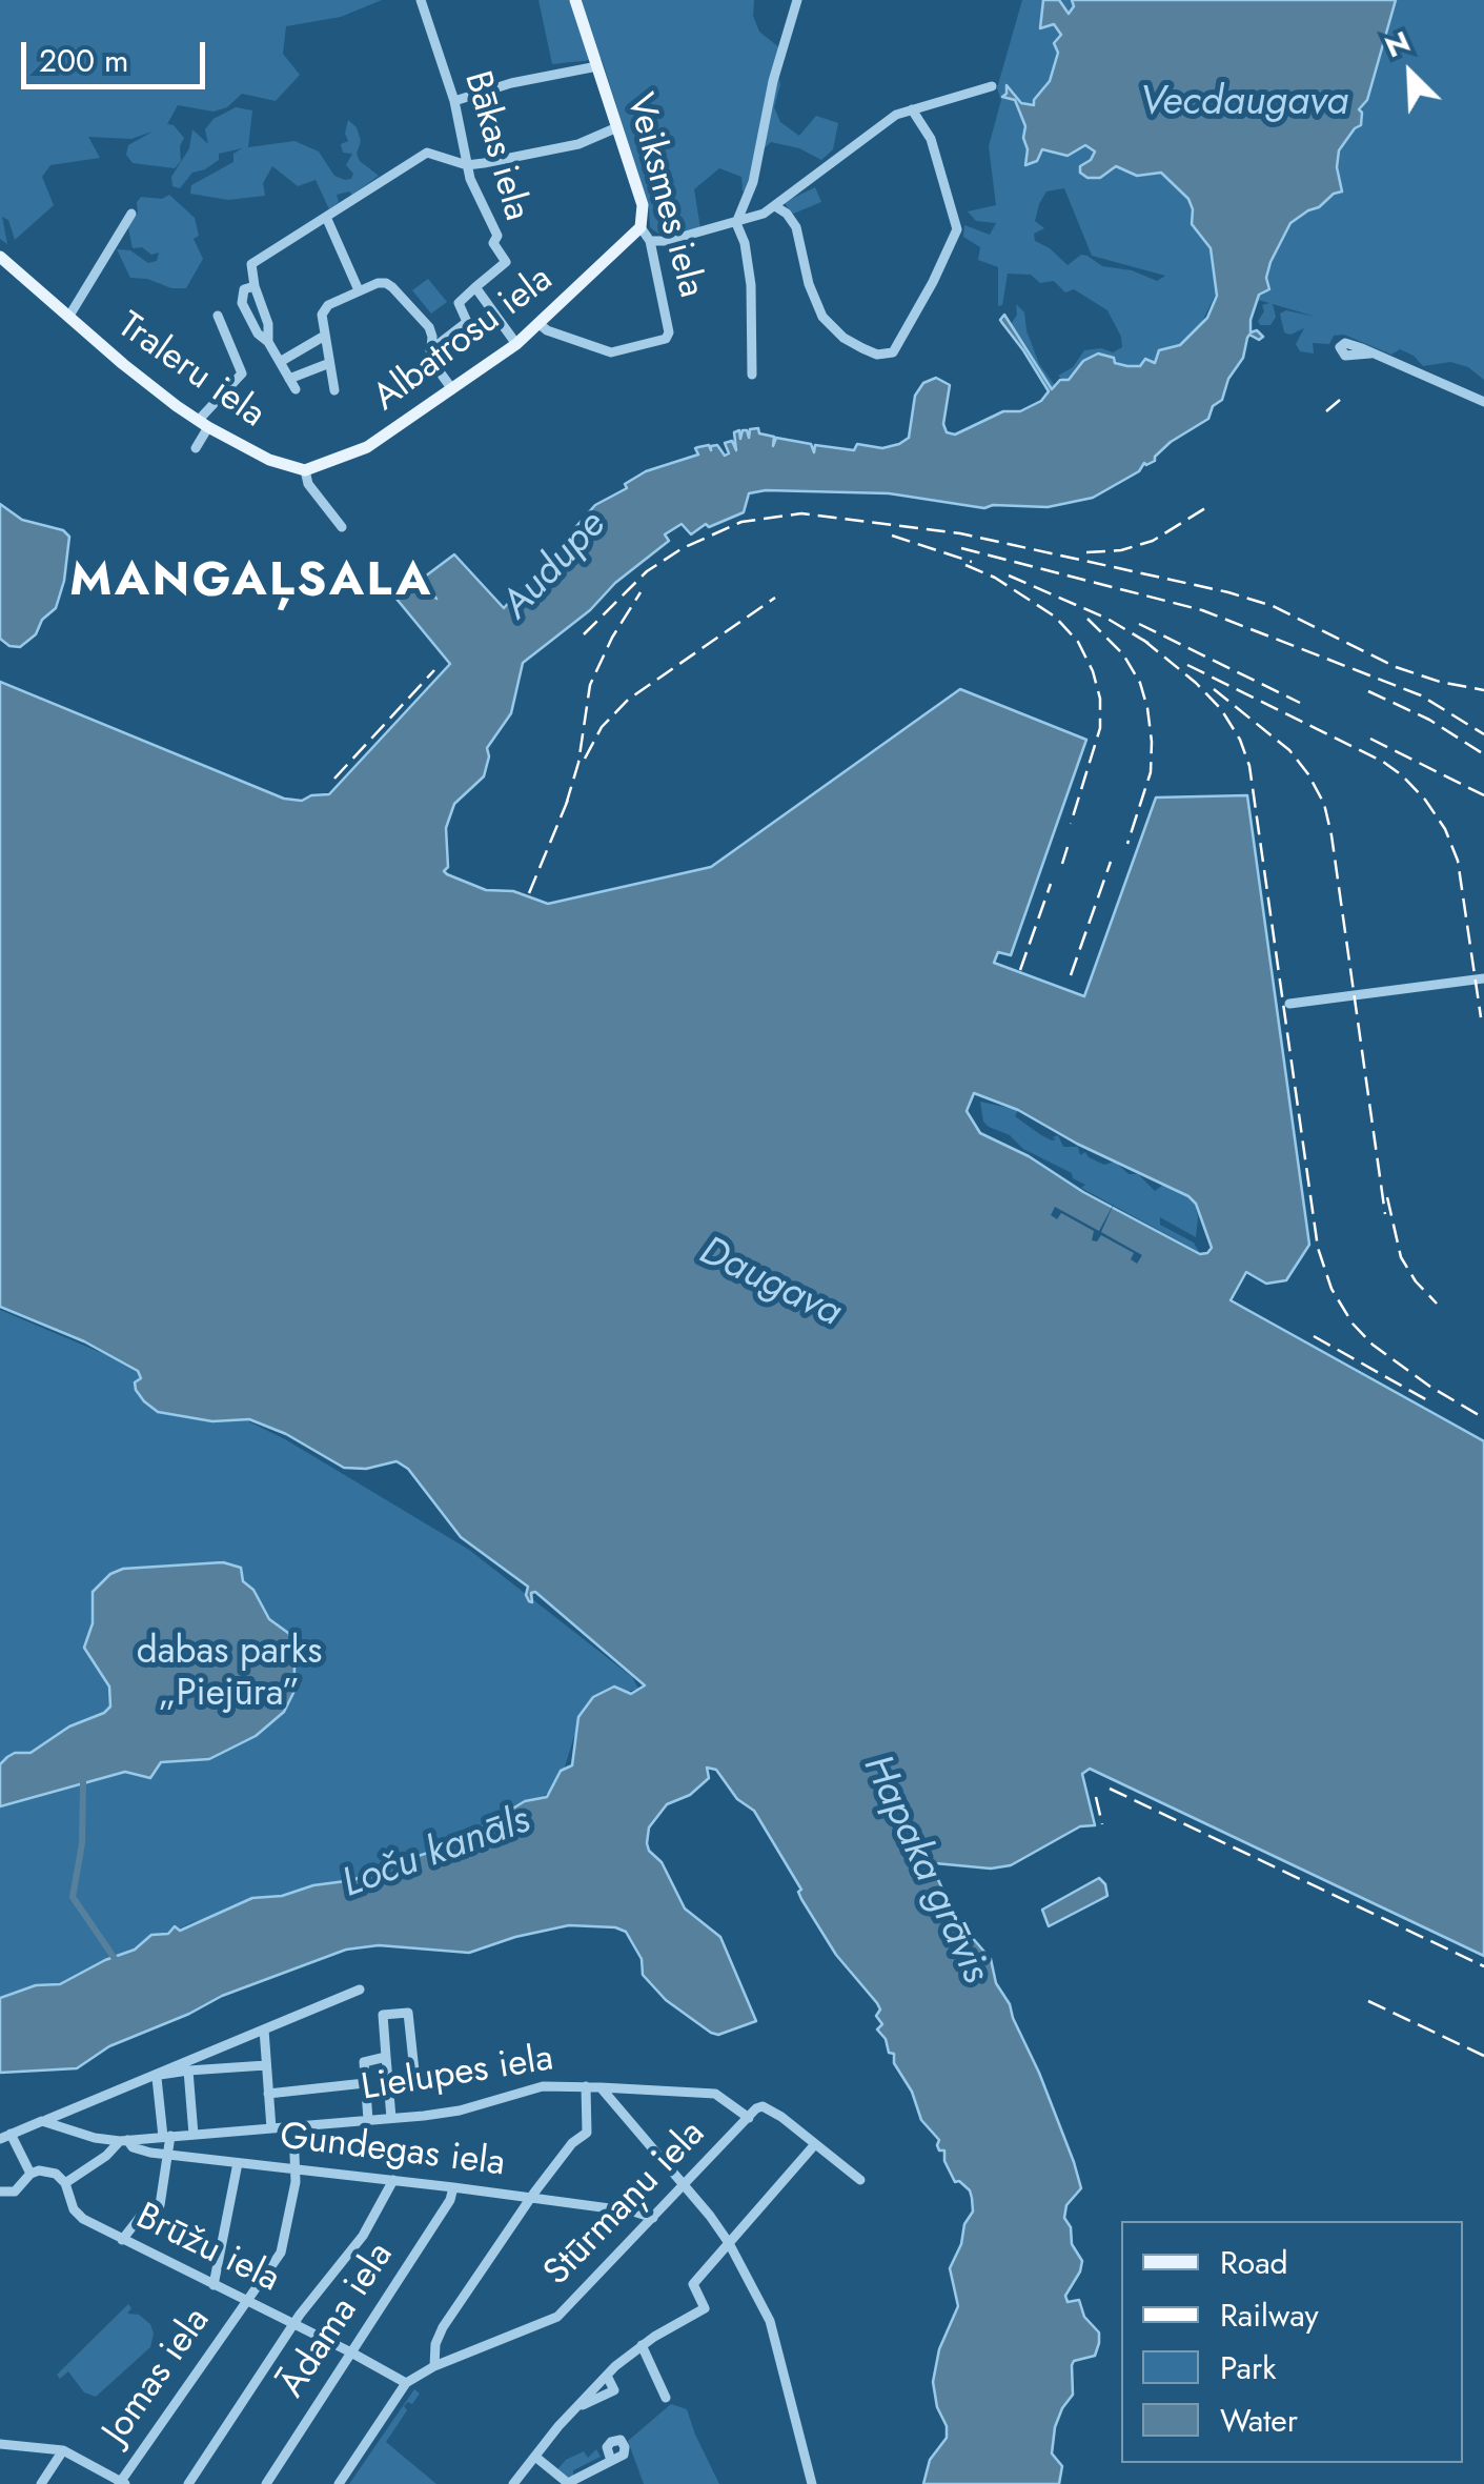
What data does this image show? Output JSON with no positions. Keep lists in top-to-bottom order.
{
  "streets": {
    "main road": ["Veiksmes iela", "Albatrosu iela", "Traleru iela"],
    "street": [
      "Bākas iela",
      "Lielupes iela",
      "Gundegas iela",
      "Stūrmaņu iela",
      "Brūžu iela",
      "Ādama iela",
      "Jomas iela"
    ]
  },
  "crossings": [
    ["Veiksmes iela", "Albatrosu iela"],
    ["Albatrosu iela", "Traleru iela"],
    ["Lielupes iela", "Gundegas iela"],
    ["Lielupes iela", "Stūrmaņu iela"],
    ["Lielupes iela", "Jomas iela"],
    ["Gundegas iela", "Stūrmaņu iela"],
    ["Gundegas iela", "Ādama iela"],
    ["Gundegas iela", "Jomas iela"],
    ["Stūrmaņu iela", "Brūžu iela"],
    ["Brūžu iela", "Ādama iela"],
    ["Brūžu iela", "Jomas iela"]
  ],
  "districts": ["MANGAĻSALA"],
  "water": [
    "Vecdaugava",
    "Audupe",
    "Daugava",
    "Loču kanāls",
    "Hapaka grāvis"
  ],
  "parks": ["dabas parks „Piejūra”"],
  "legend": [
    "Road",
    "Railway",
    "Park",
    "Water"
  ],
  "scale_bar": "200 m",
  "north": "top left"
}
